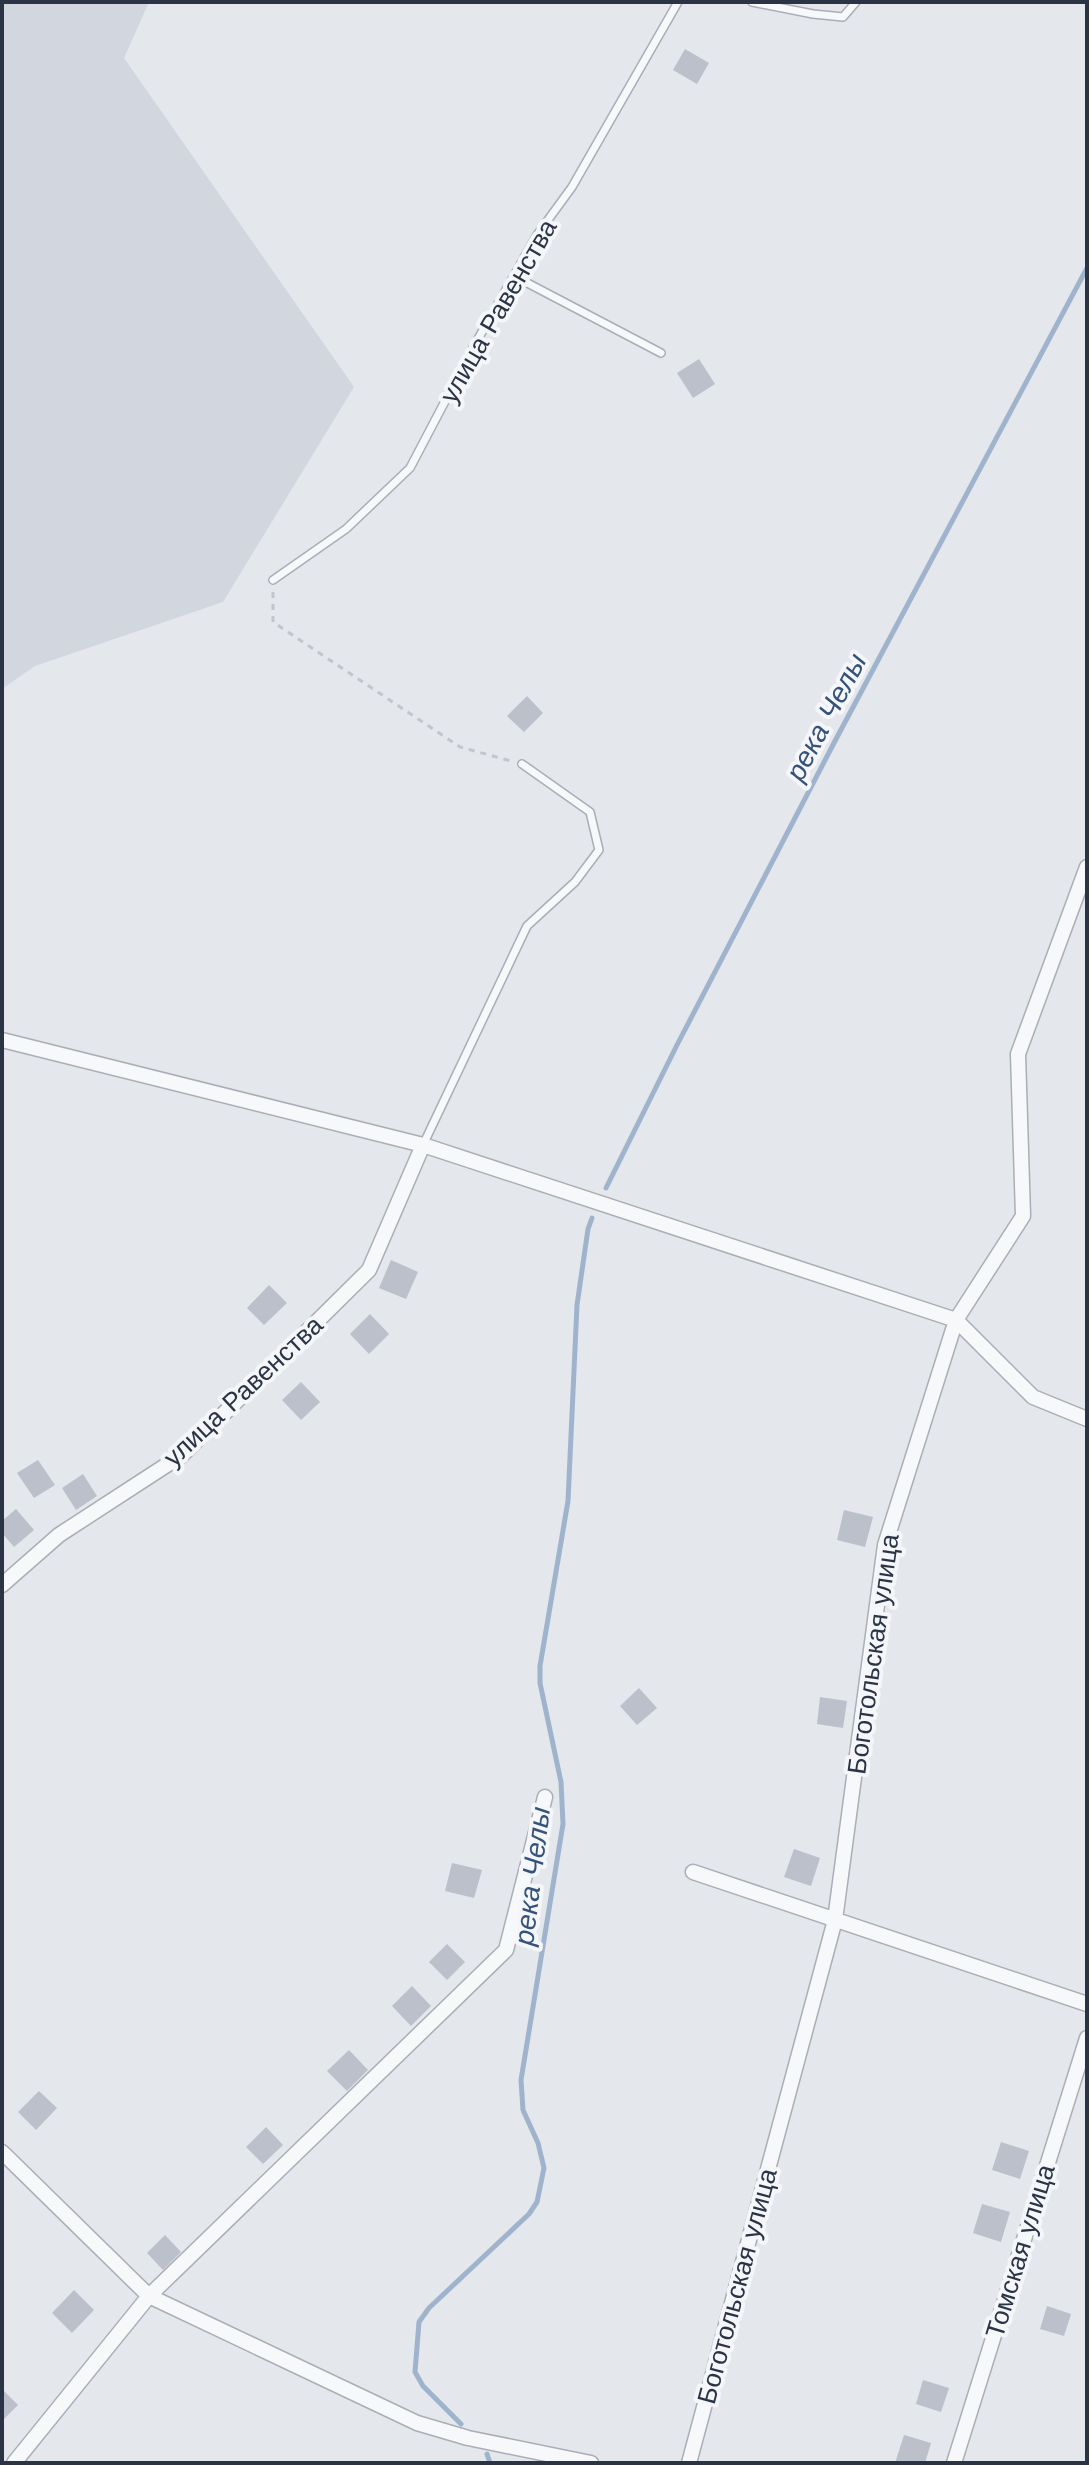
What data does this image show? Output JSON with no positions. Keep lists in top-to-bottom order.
{
  "streets": {
    "street": ["улица Равенства", "Боготольская улица", "Томская улица"]
  },
  "water": ["река Челы"]
}
